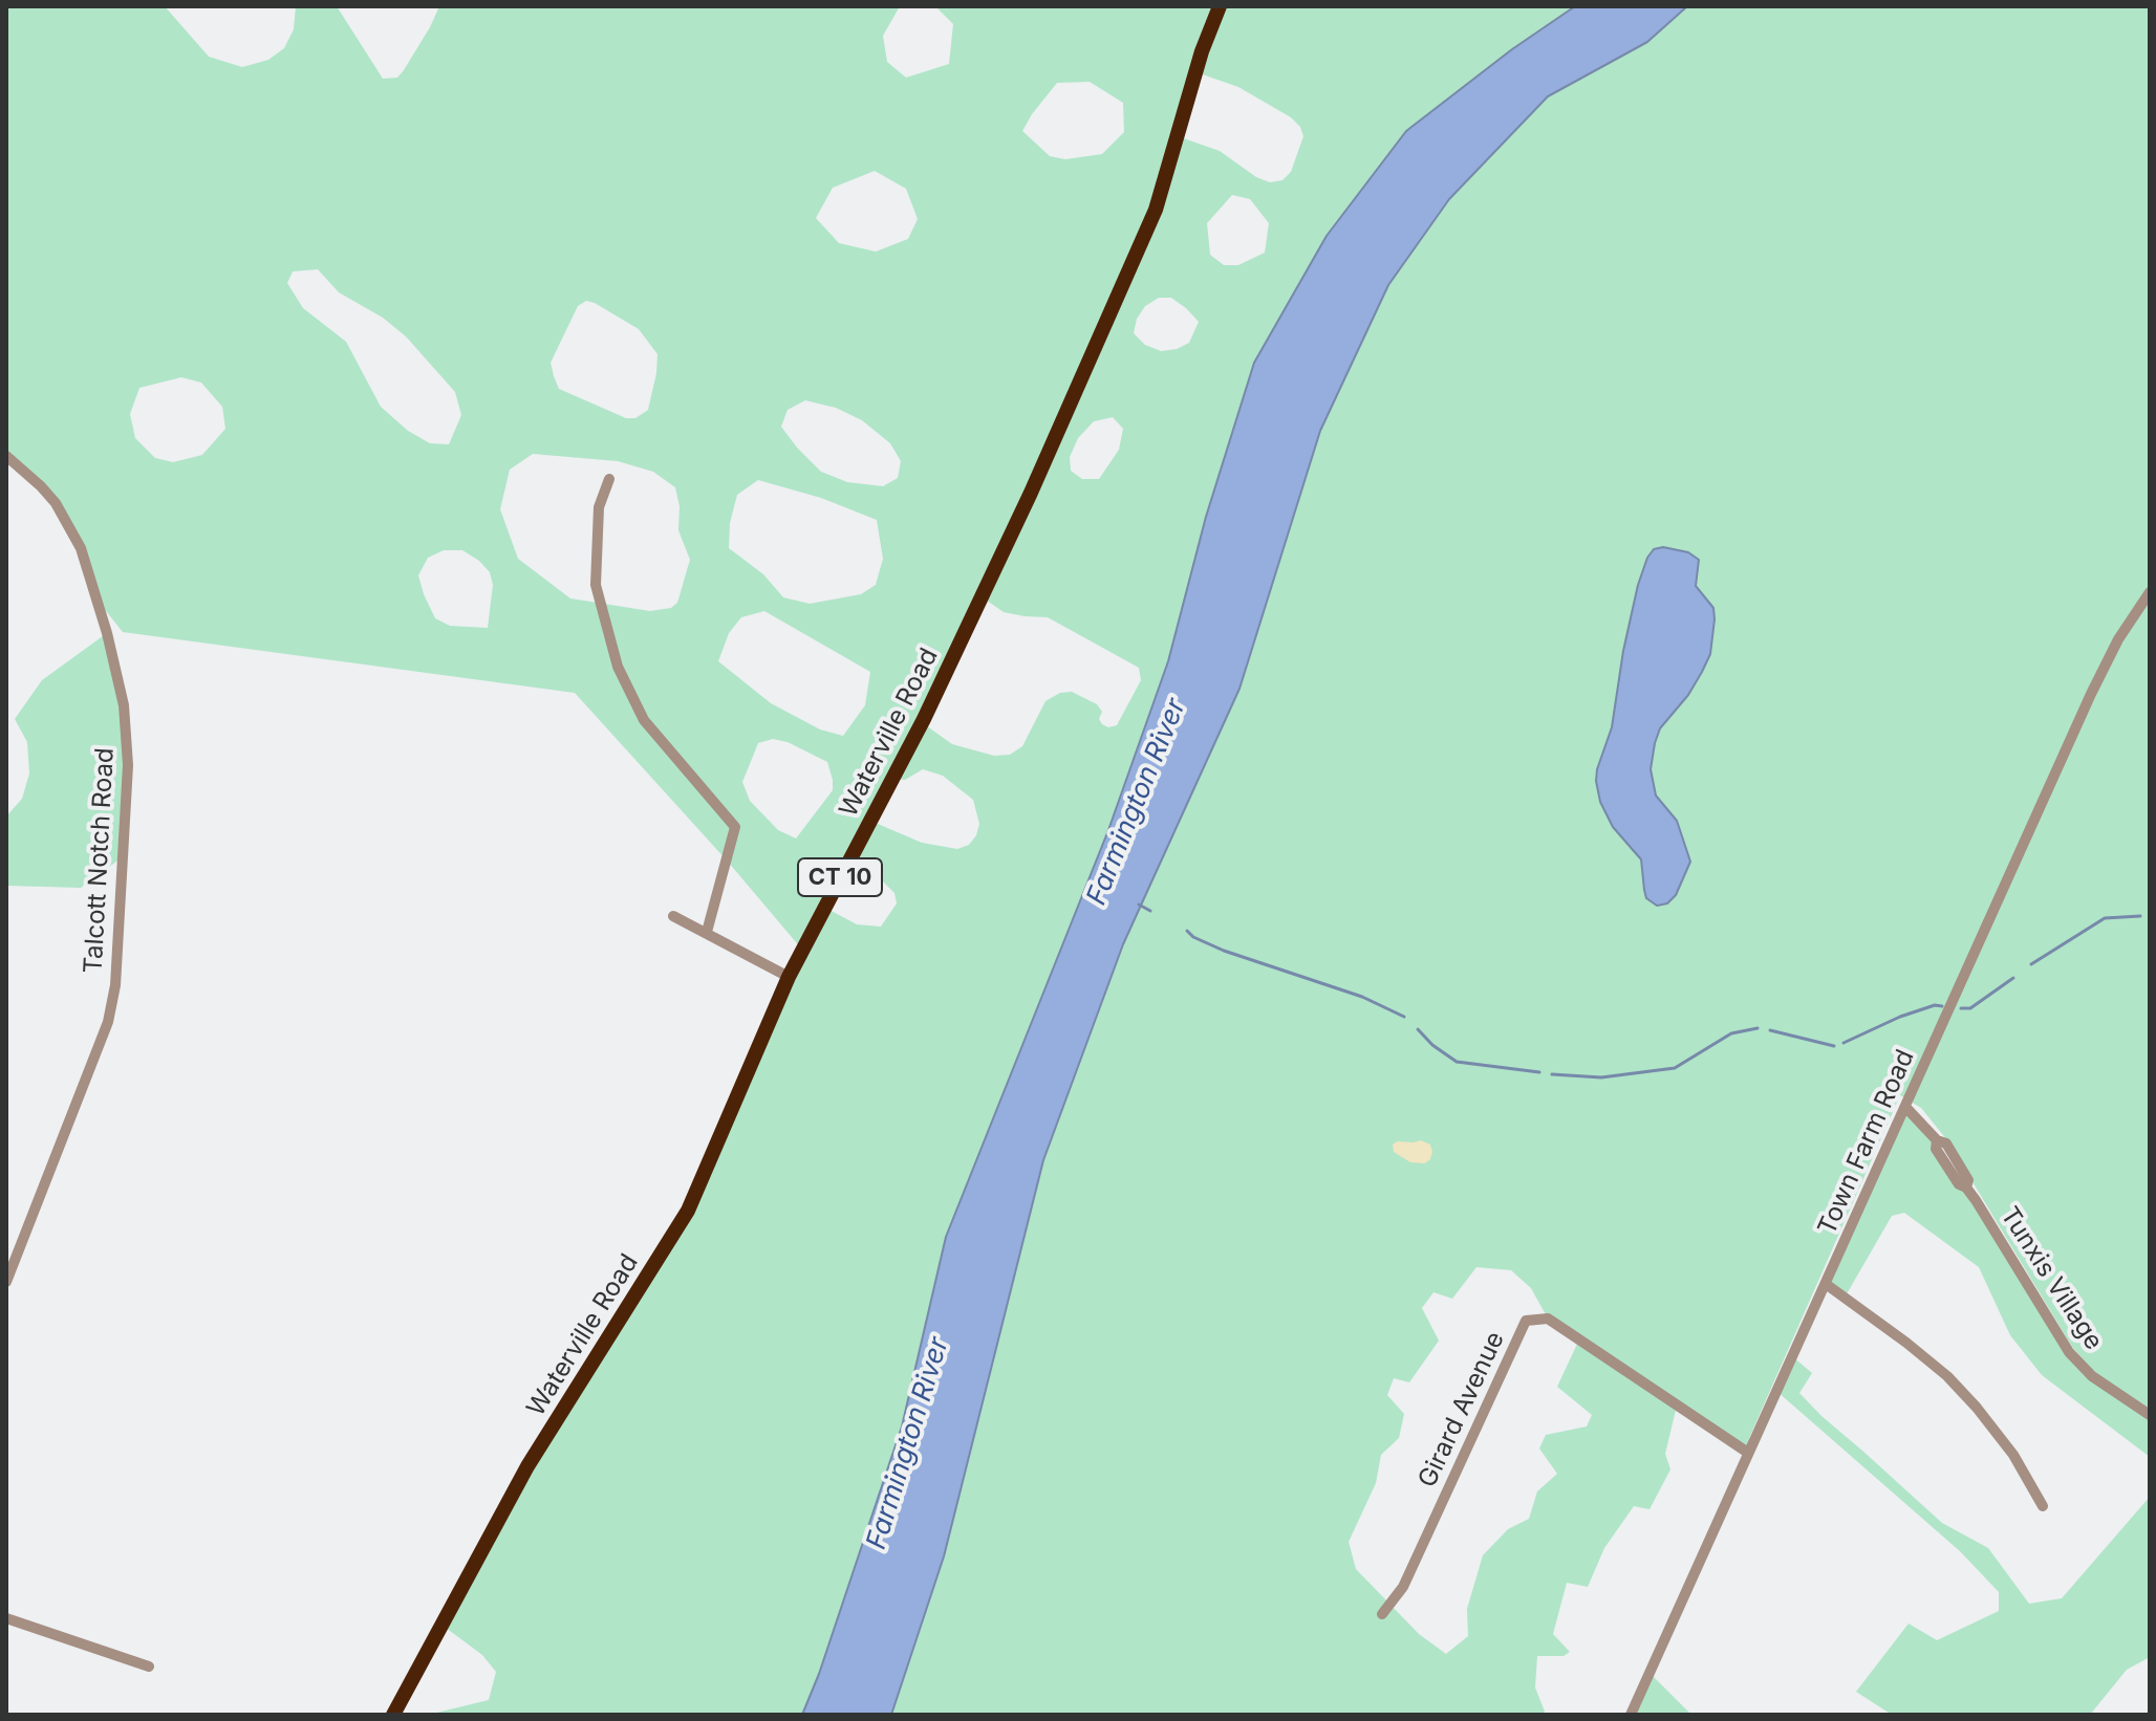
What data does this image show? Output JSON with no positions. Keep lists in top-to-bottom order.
{
  "streets": {
    "highway": ["Waterville Road", "CT 10"],
    "street": [
      "Talcott Notch Road",
      "Town Farm Road",
      "Tunxis Village",
      "Girard Avenue"
    ]
  },
  "crossings": [
    ["Town Farm Road", "Tunxis Village"],
    ["Town Farm Road", "Girard Avenue"]
  ],
  "water": ["Farmington River"]
}
